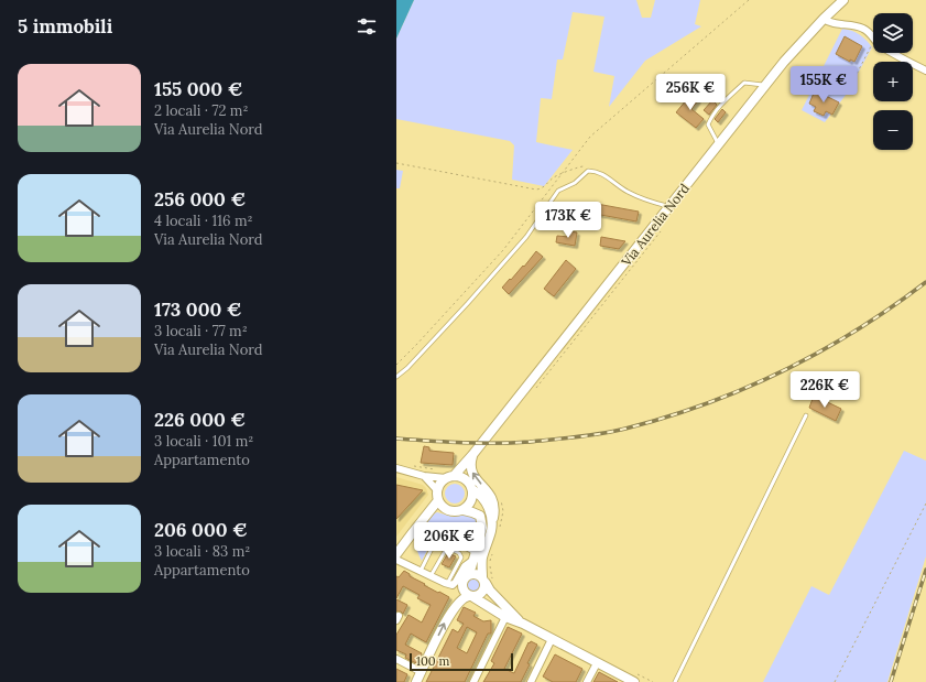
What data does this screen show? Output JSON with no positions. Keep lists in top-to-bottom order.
{
  "streets": {
    "main road": ["Via Aurelia Nord"]
  },
  "scale_bar": "100 m",
  "page": {
    "heading": "5 immobili",
    "map_buttons": ["+", "−"],
    "list": [
      {
        "name": "155 000 €",
        "note": "2 locali · 72 m² · Via Aurelia Nord"
      },
      {
        "name": "256 000 €",
        "note": "4 locali · 116 m² · Via Aurelia Nord"
      },
      {
        "name": "173 000 €",
        "note": "3 locali · 77 m² · Via Aurelia Nord"
      },
      {
        "name": "226 000 €",
        "note": "3 locali · 101 m² · Appartamento"
      },
      {
        "name": "206 000 €",
        "note": "3 locali · 83 m² · Appartamento"
      }
    ],
    "price": [
      "155K €",
      "256K €",
      "173K €",
      "226K €",
      "206K €"
    ],
    "scale": "100 m"
  }
}
